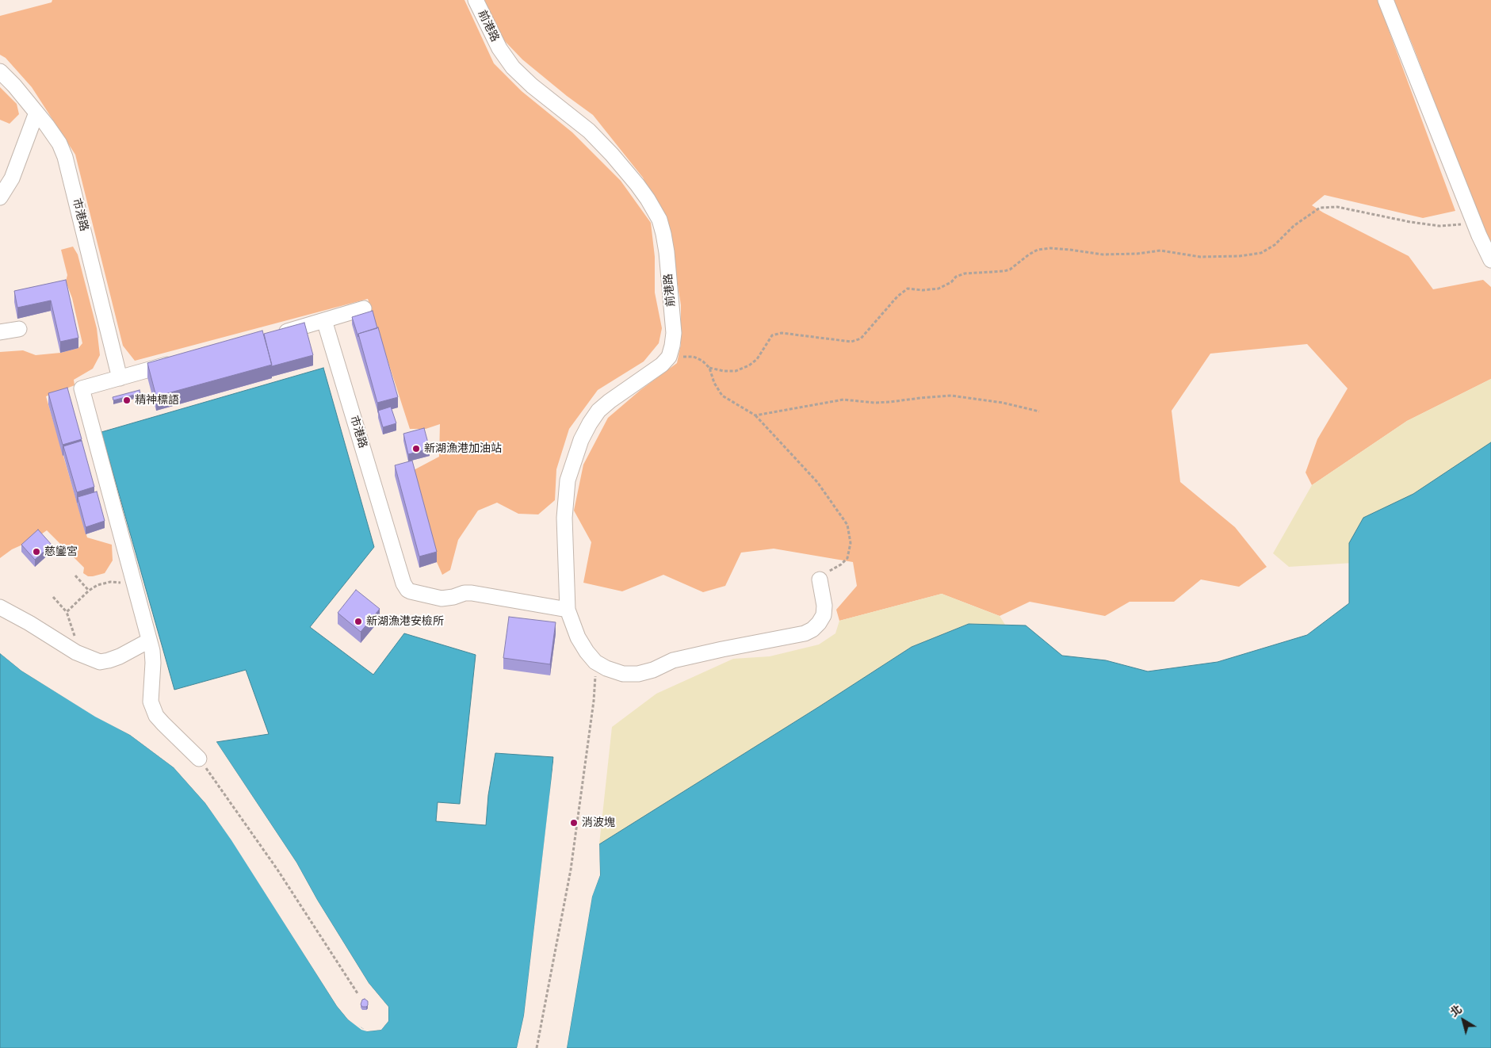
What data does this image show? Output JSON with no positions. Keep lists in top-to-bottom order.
{
  "streets": {
    "street": ["前港路", "市港路"]
  },
  "places": [
    "精神標語",
    "新湖漁港加油站",
    "慈鑾宮",
    "新湖漁港安檢所",
    "消波塊"
  ],
  "north": "top left"
}
